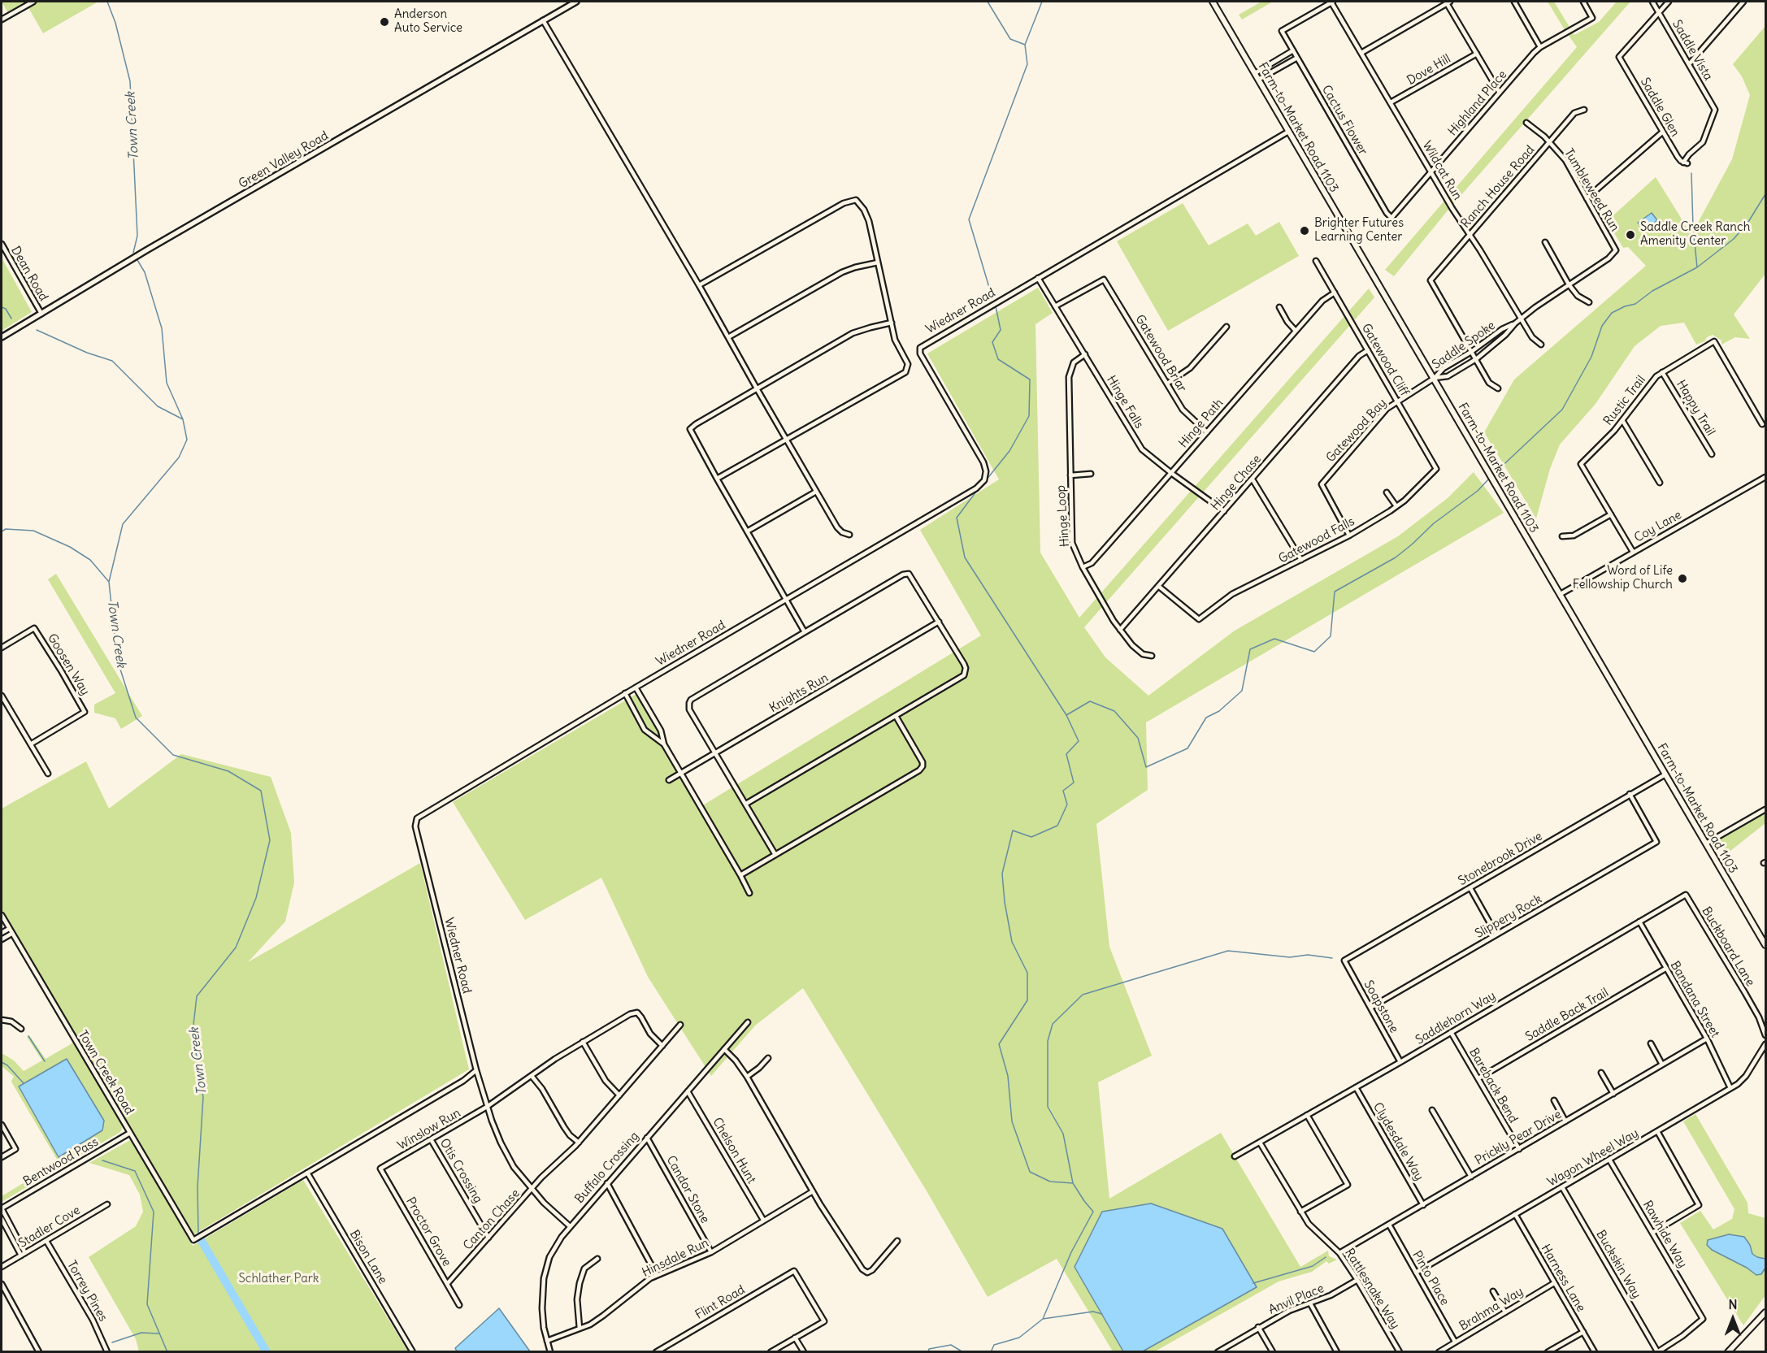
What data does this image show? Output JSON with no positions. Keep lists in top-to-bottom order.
{
  "streets": {
    "main road": ["Farm-to-Market Road 1103"],
    "street": [
      "Saddle Vista",
      "Dove Hill",
      "Highland Place",
      "Saddle Glen",
      "Cactus Flower",
      "Green Valley Road",
      "Wildcat Run",
      "Ranch House Road",
      "Tumbleweed Run",
      "Dean Road",
      "Wiedner Road",
      "Saddle Spoke",
      "Gatewood Briar",
      "Gatewood Cliff",
      "Rustic Trail",
      "Hinge Falls",
      "Happy Trail",
      "Hinge Path",
      "Gatewood Bay",
      "Hinge Chase",
      "Hinge Loop",
      "Coy Lane",
      "Gatewood Falls",
      "Goosen Way",
      "Knights Run",
      "Stonebrook Drive",
      "Slippery Rock",
      "Buckboard Lane",
      "Bandana Street",
      "Soapstone",
      "Saddle Back Trail",
      "Saddlehorn Way",
      "Town Creek Road",
      "Bareback Bend",
      "Winslow Run",
      "Prickly Pear Drive",
      "Clydesdale Way",
      "Chelson Hunt",
      "Wagon Wheel Way",
      "Bentwood Pass",
      "Buffalo Crossing",
      "Otis Crossing",
      "Candor Stone",
      "Canton Chase",
      "Stadler Cove",
      "Proctor Grove",
      "Rawhide Way",
      "Bison Lane",
      "Hinsdale Run",
      "Buckskin Way",
      "Pinto Place",
      "Harness Lane",
      "Rattlesnake Way",
      "Torrey Pines",
      "Anvil Place",
      "Flint Road",
      "Brahma Way"
    ]
  },
  "crossings": [
    ["Saddle Vista", "Saddle Glen"],
    ["Dove Hill", "Wildcat Run"],
    ["Highland Place", "Cactus Flower"],
    ["Highland Place", "Wildcat Run"],
    ["Cactus Flower", "Wildcat Run"],
    ["Farm-to-Market Road 1103", "Wiedner Road"],
    ["Farm-to-Market Road 1103", "Saddle Spoke"],
    ["Farm-to-Market Road 1103", "Gatewood Bay"],
    ["Farm-to-Market Road 1103", "Coy Lane"],
    ["Farm-to-Market Road 1103", "Stonebrook Drive"],
    ["Green Valley Road", "Dean Road"],
    ["Wildcat Run", "Ranch House Road"],
    ["Wildcat Run", "Saddle Spoke"],
    ["Ranch House Road", "Tumbleweed Run"],
    ["Ranch House Road", "Saddle Spoke"],
    ["Tumbleweed Run", "Saddle Spoke"],
    ["Wiedner Road", "Hinge Falls"],
    ["Saddle Spoke", "Gatewood Bay"],
    ["Gatewood Briar", "Hinge Falls"],
    ["Gatewood Briar", "Hinge Path"],
    ["Gatewood Cliff", "Hinge Path"],
    ["Gatewood Cliff", "Gatewood Bay"],
    ["Gatewood Cliff", "Hinge Chase"],
    ["Gatewood Cliff", "Gatewood Falls"],
    ["Rustic Trail", "Happy Trail"],
    ["Hinge Falls", "Hinge Path"],
    ["Hinge Falls", "Hinge Chase"],
    ["Hinge Falls", "Hinge Loop"],
    ["Hinge Path", "Hinge Loop"],
    ["Gatewood Bay", "Gatewood Falls"],
    ["Hinge Chase", "Hinge Loop"],
    ["Hinge Chase", "Gatewood Falls"],
    ["Stonebrook Drive", "Slippery Rock"],
    ["Stonebrook Drive", "Soapstone"],
    ["Slippery Rock", "Soapstone"],
    ["Buckboard Lane", "Saddlehorn Way"],
    ["Bandana Street", "Saddle Back Trail"],
    ["Bandana Street", "Saddlehorn Way"],
    ["Bandana Street", "Prickly Pear Drive"],
    ["Bandana Street", "Wagon Wheel Way"],
    ["Soapstone", "Saddlehorn Way"],
    ["Saddle Back Trail", "Bareback Bend"],
    ["Saddlehorn Way", "Bareback Bend"],
    ["Saddlehorn Way", "Clydesdale Way"],
    ["Saddlehorn Way", "Rattlesnake Way"],
    ["Town Creek Road", "Bentwood Pass"],
    ["Town Creek Road", "Bison Lane"],
    ["Bareback Bend", "Prickly Pear Drive"],
    ["Winslow Run", "Otis Crossing"],
    ["Winslow Run", "Canton Chase"],
    ["Winslow Run", "Proctor Grove"],
    ["Prickly Pear Drive", "Clydesdale Way"],
    ["Prickly Pear Drive", "Pinto Place"],
    ["Prickly Pear Drive", "Rattlesnake Way"],
    ["Chelson Hunt", "Buffalo Crossing"],
    ["Chelson Hunt", "Hinsdale Run"],
    ["Wagon Wheel Way", "Rawhide Way"],
    ["Wagon Wheel Way", "Buckskin Way"],
    ["Wagon Wheel Way", "Pinto Place"],
    ["Wagon Wheel Way", "Harness Lane"],
    ["Buffalo Crossing", "Candor Stone"],
    ["Buffalo Crossing", "Hinsdale Run"],
    ["Otis Crossing", "Canton Chase"],
    ["Candor Stone", "Hinsdale Run"],
    ["Canton Chase", "Proctor Grove"],
    ["Stadler Cove", "Torrey Pines"],
    ["Rawhide Way", "Buckskin Way"],
    ["Pinto Place", "Brahma Way"],
    ["Harness Lane", "Brahma Way"],
    ["Rattlesnake Way", "Anvil Place"]
  ],
  "water": ["Town Creek"],
  "parks": ["Schlather Park"],
  "places": [
    "Anderson Auto Service",
    "Brighter Futures Learning Center",
    "Saddle Creek Ranch Amenity Center",
    "Word of Life Fellowship Church"
  ],
  "north": "top"
}
